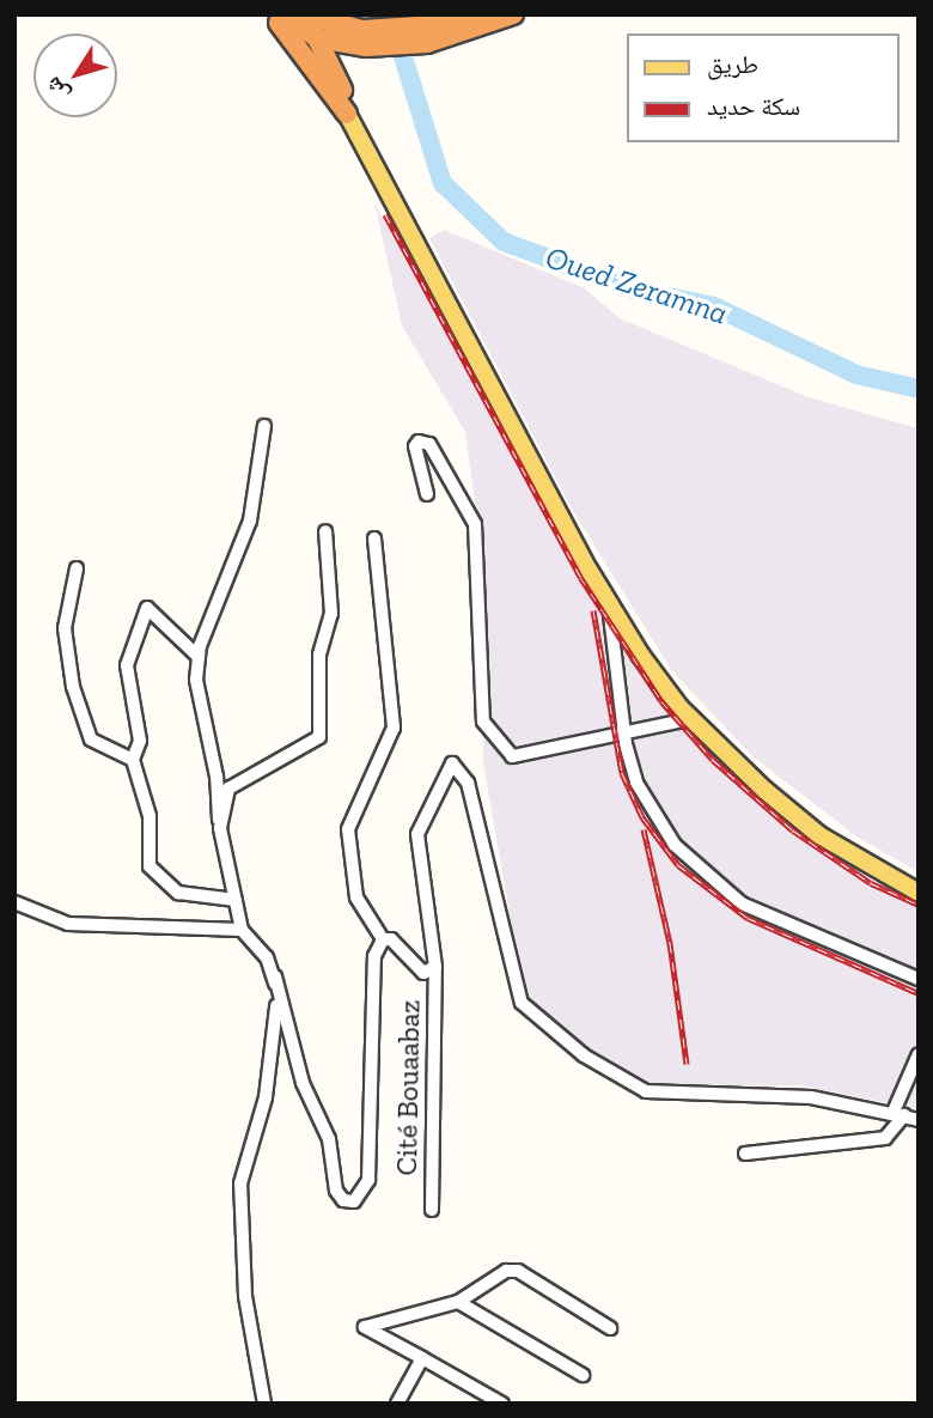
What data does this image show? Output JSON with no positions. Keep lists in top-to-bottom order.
{
  "streets": {
    "street": ["Cité Bouaabaz"]
  },
  "water": ["Oued Zeramna"],
  "legend": ["طريق", "سكة حديد"],
  "north": "bottom left"
}
